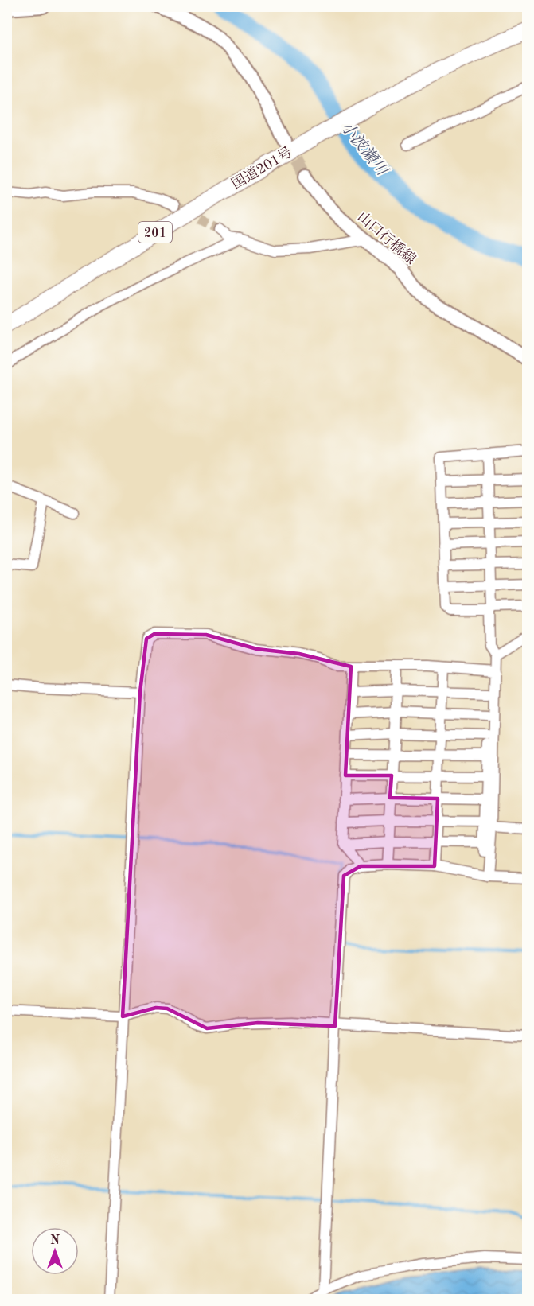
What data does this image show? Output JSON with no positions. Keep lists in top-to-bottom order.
{
  "streets": {
    "highway": ["国道201号", "201"],
    "main road": ["山口行橋線"]
  },
  "water": ["小波瀬川"],
  "north": "top"
}
